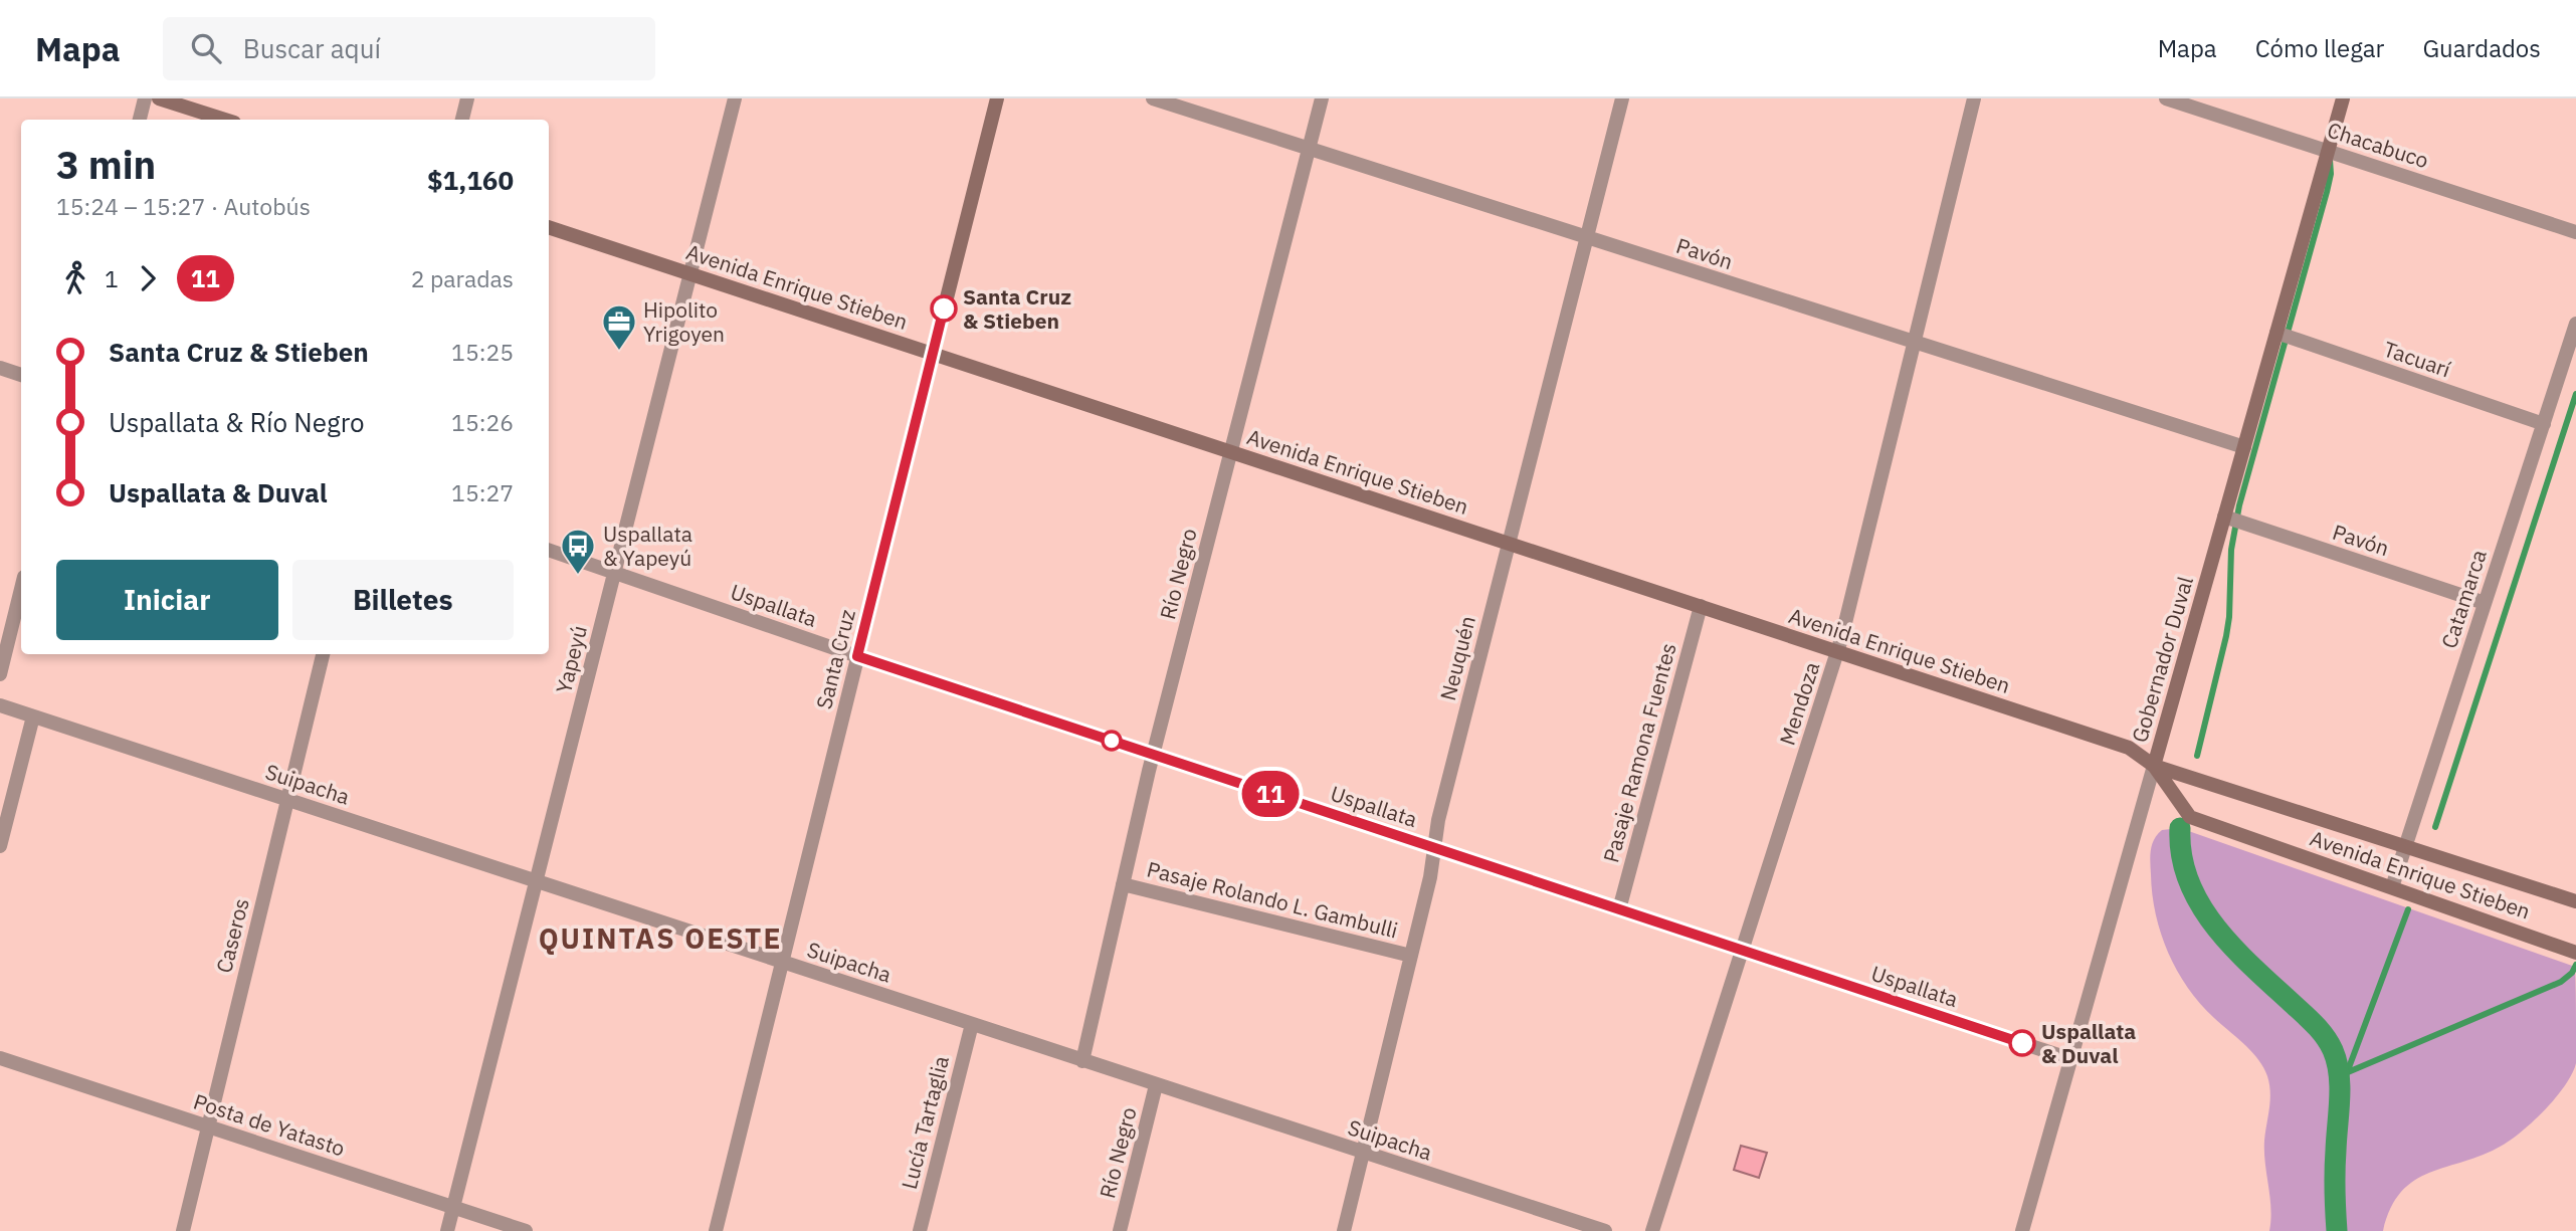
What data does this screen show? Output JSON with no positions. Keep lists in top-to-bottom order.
{
  "streets": {
    "main road": ["Avenida Enrique Stieben", "Santa Cruz", "Gobernador Duval"],
    "street": [
      "Chacabuco",
      "Pavón",
      "Tacuarí",
      "Río Negro",
      "Catamarca",
      "Uspallata",
      "Neuquén",
      "Yapeyú",
      "Mendoza",
      "Pasaje Ramona Fuentes",
      "Suipacha",
      "Pasaje Rolando L. Gambulli",
      "Caseros",
      "Lucía Tartaglia",
      "Posta de Yatasto"
    ]
  },
  "crossings": [
    ["Chacabuco", "Gobernador Duval"],
    ["Pavón", "Río Negro"],
    ["Pavón", "Catamarca"],
    ["Pavón", "Neuquén"],
    ["Pavón", "Gobernador Duval"],
    ["Pavón", "Mendoza"],
    ["Avenida Enrique Stieben", "Río Negro"],
    ["Avenida Enrique Stieben", "Catamarca"],
    ["Avenida Enrique Stieben", "Neuquén"],
    ["Avenida Enrique Stieben", "Yapeyú"],
    ["Avenida Enrique Stieben", "Santa Cruz"],
    ["Avenida Enrique Stieben", "Gobernador Duval"],
    ["Avenida Enrique Stieben", "Mendoza"],
    ["Avenida Enrique Stieben", "Pasaje Ramona Fuentes"],
    ["Tacuarí", "Catamarca"],
    ["Tacuarí", "Gobernador Duval"],
    ["Río Negro", "Uspallata"],
    ["Río Negro", "Suipacha"],
    ["Río Negro", "Pasaje Rolando L. Gambulli"],
    ["Uspallata", "Neuquén"],
    ["Uspallata", "Yapeyú"],
    ["Uspallata", "Santa Cruz"],
    ["Uspallata", "Gobernador Duval"],
    ["Uspallata", "Mendoza"],
    ["Uspallata", "Pasaje Ramona Fuentes"],
    ["Neuquén", "Suipacha"],
    ["Neuquén", "Pasaje Rolando L. Gambulli"],
    ["Yapeyú", "Suipacha"],
    ["Yapeyú", "Posta de Yatasto"],
    ["Santa Cruz", "Suipacha"],
    ["Suipacha", "Caseros"],
    ["Suipacha", "Lucía Tartaglia"],
    ["Caseros", "Posta de Yatasto"]
  ],
  "districts": ["QUINTAS OESTE"],
  "places": {
    "other": ["Santa Cruz & Stieben", "Uspallata & Duval"],
    "office": ["Hipolito Yrigoyen"],
    "bus stop": ["Uspallata & Yapeyú"]
  },
  "lines": ["bus line 11"],
  "page": {
    "header": "Mapa",
    "search": "Buscar aquí",
    "nav": ["Mapa", "Cómo llegar", "Guardados"],
    "on_map": "11",
    "heading": ["3 min", "15:24 – 15:27 · Autobús", "$1,160"],
    "legs": ["1", "11", "2 paradas"],
    "list": [
      {
        "name": "Santa Cruz & Stieben",
        "value": "15:25"
      },
      {
        "name": "Uspallata & Río Negro",
        "value": "15:26"
      },
      {
        "name": "Uspallata & Duval",
        "value": "15:27"
      }
    ],
    "buttons": ["Iniciar", "Billetes"]
  }
}
